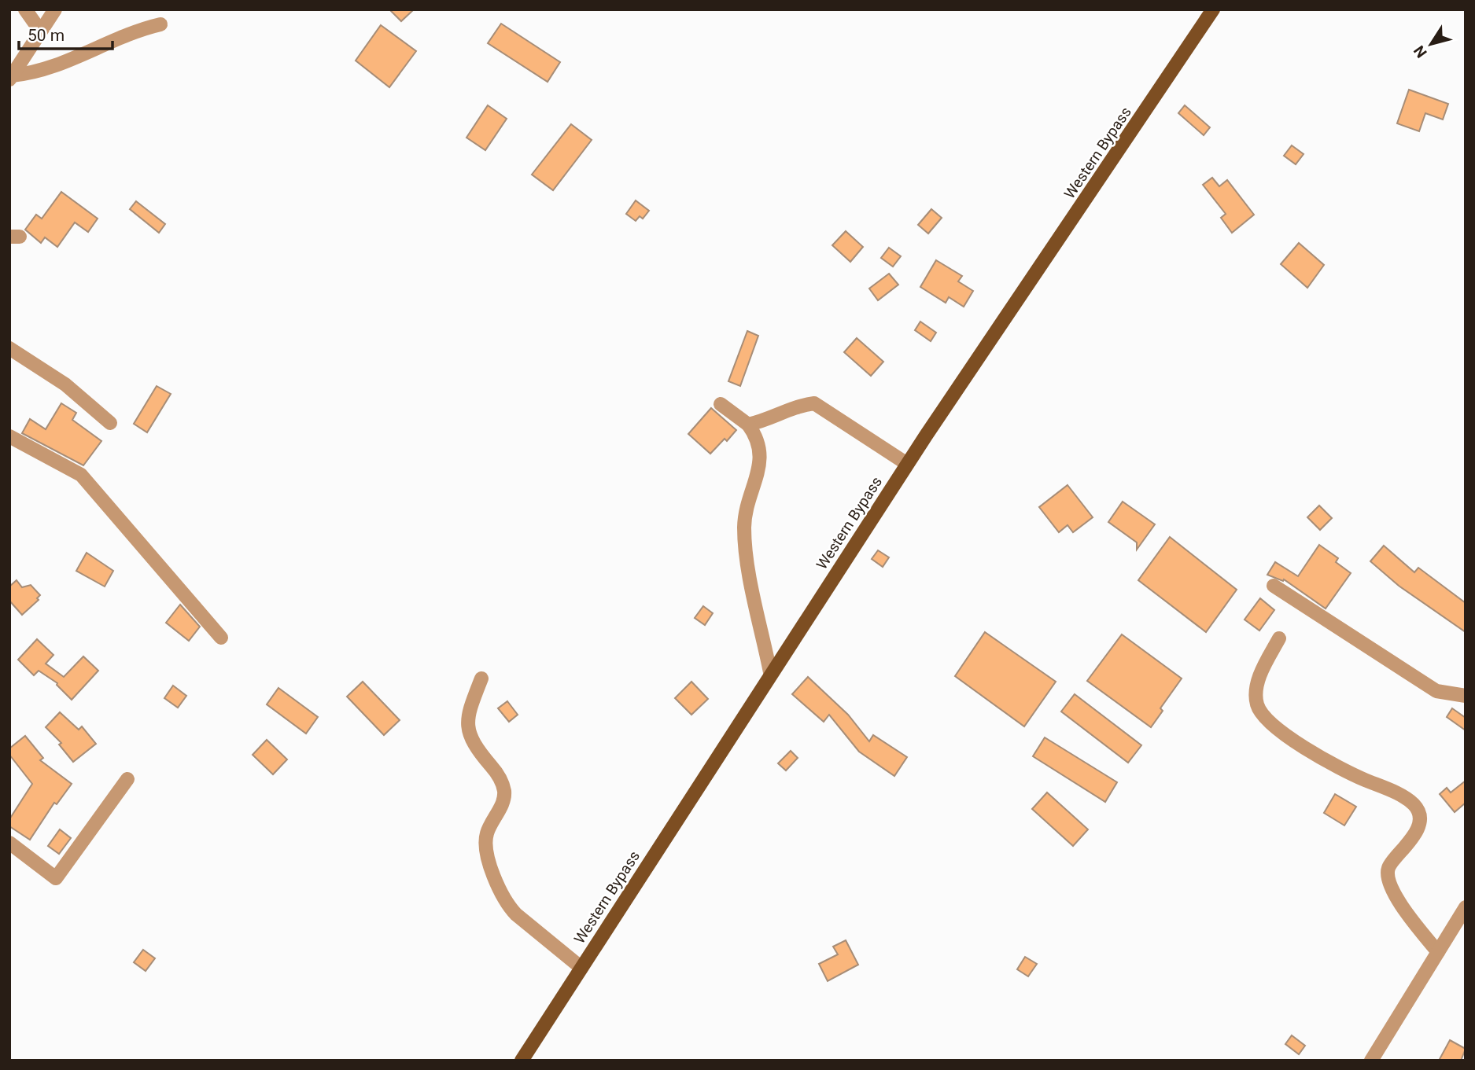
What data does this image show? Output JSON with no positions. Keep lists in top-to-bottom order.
{
  "streets": {
    "main road": ["Western Bypass"]
  },
  "scale_bar": "50 m",
  "north": "bottom left"
}
